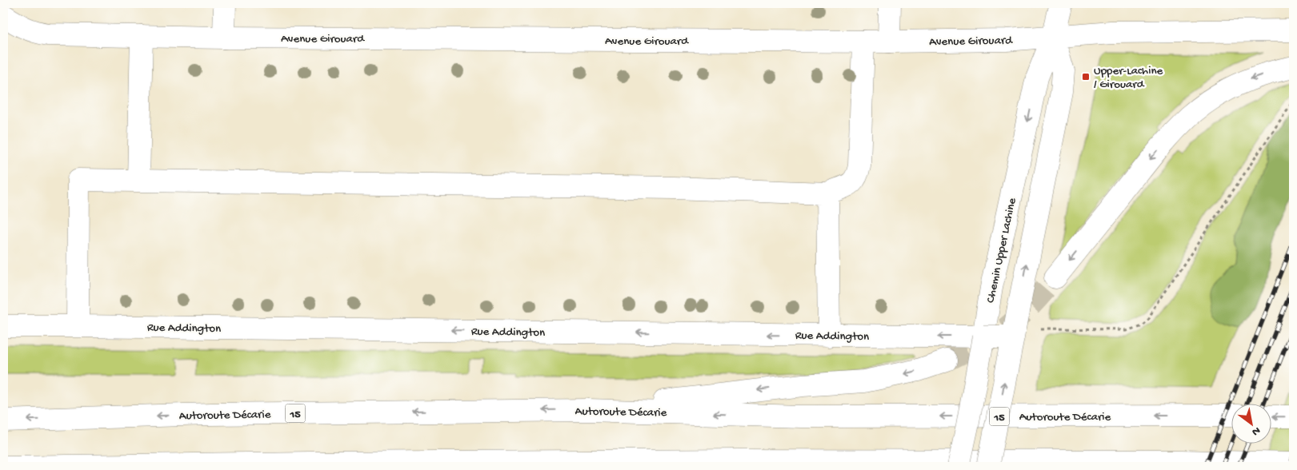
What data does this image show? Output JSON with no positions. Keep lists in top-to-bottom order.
{
  "streets": {
    "main road": [
      "Avenue Girouard",
      "Chemin Upper Lachine",
      "Rue Addington",
      "Autoroute Décarie",
      "15"
    ]
  },
  "crossings": [
    ["Avenue Girouard", "Chemin Upper Lachine"],
    ["Chemin Upper Lachine", "Rue Addington"]
  ],
  "places": {
    "transit": ["Upper-Lachine / Girouard"]
  },
  "north": "bottom right"
}
